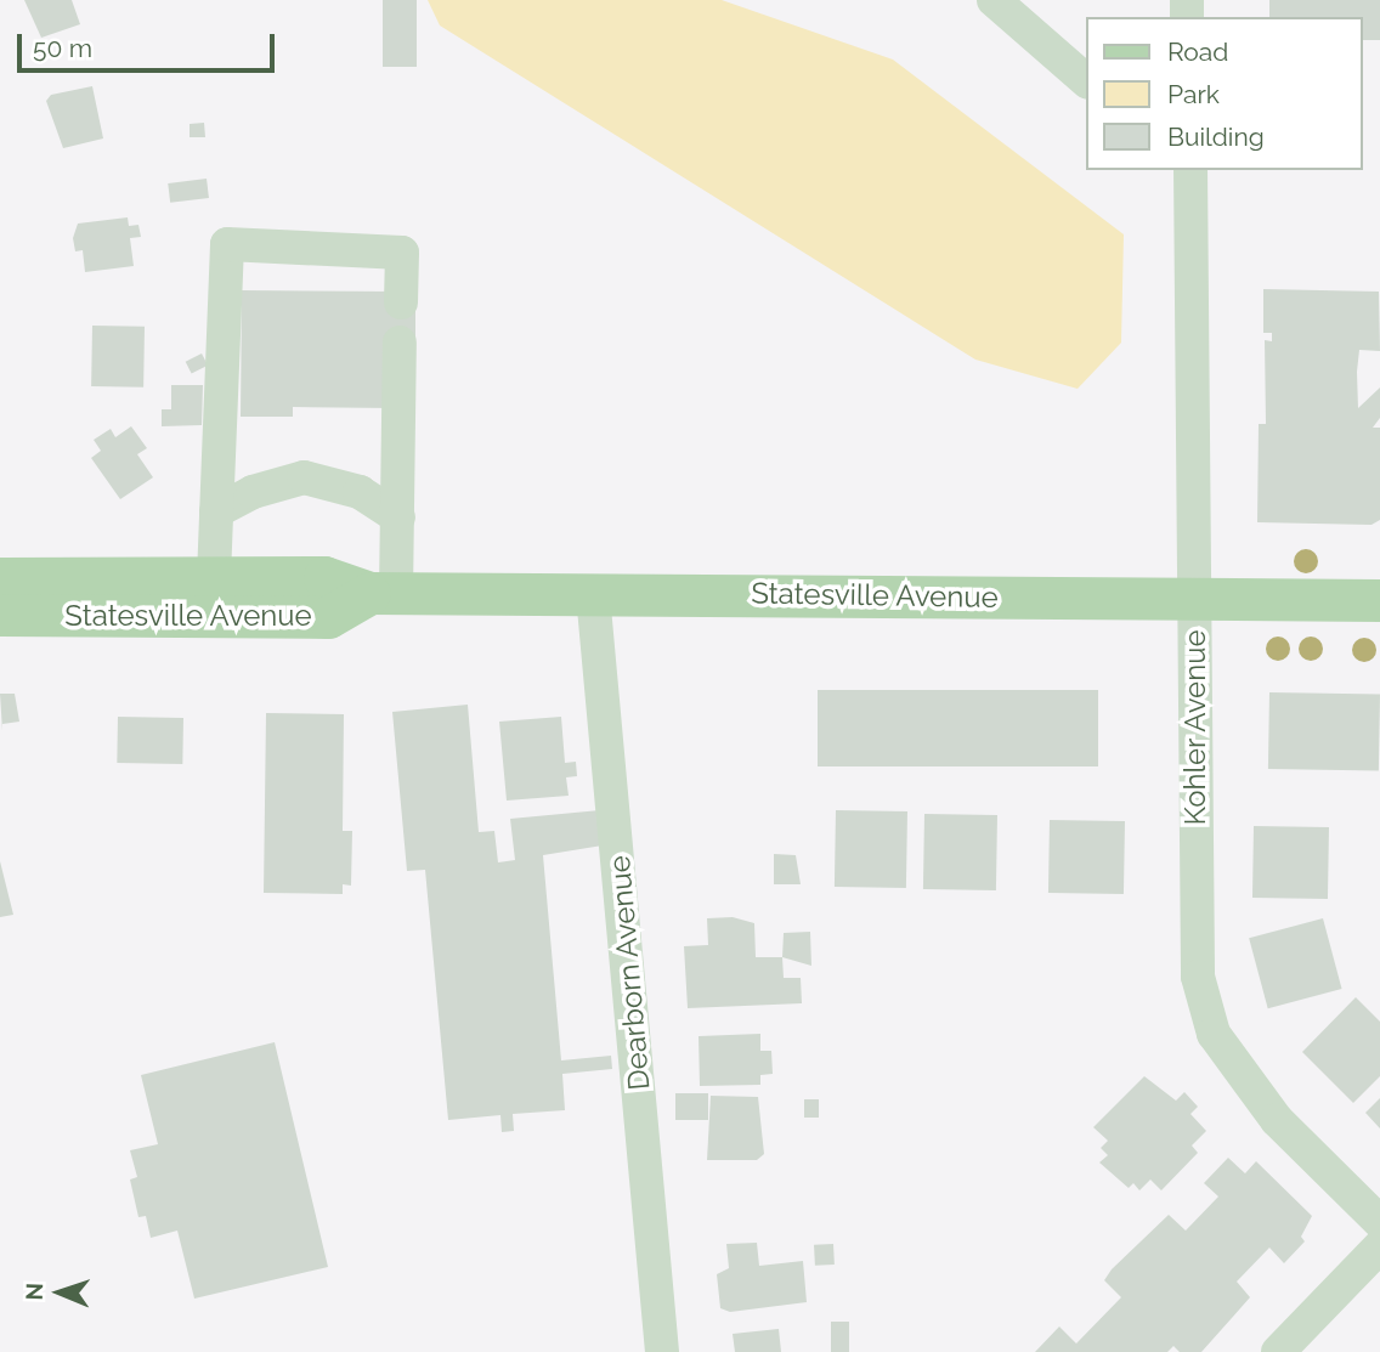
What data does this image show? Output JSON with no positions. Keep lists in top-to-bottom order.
{
  "streets": {
    "main road": ["Statesville Avenue"],
    "street": ["Kohler Avenue", "Dearborn Avenue"]
  },
  "crossings": [
    ["Statesville Avenue", "Kohler Avenue"],
    ["Statesville Avenue", "Dearborn Avenue"]
  ],
  "legend": ["Road", "Park", "Building"],
  "scale_bar": "50 m",
  "north": "left"
}
